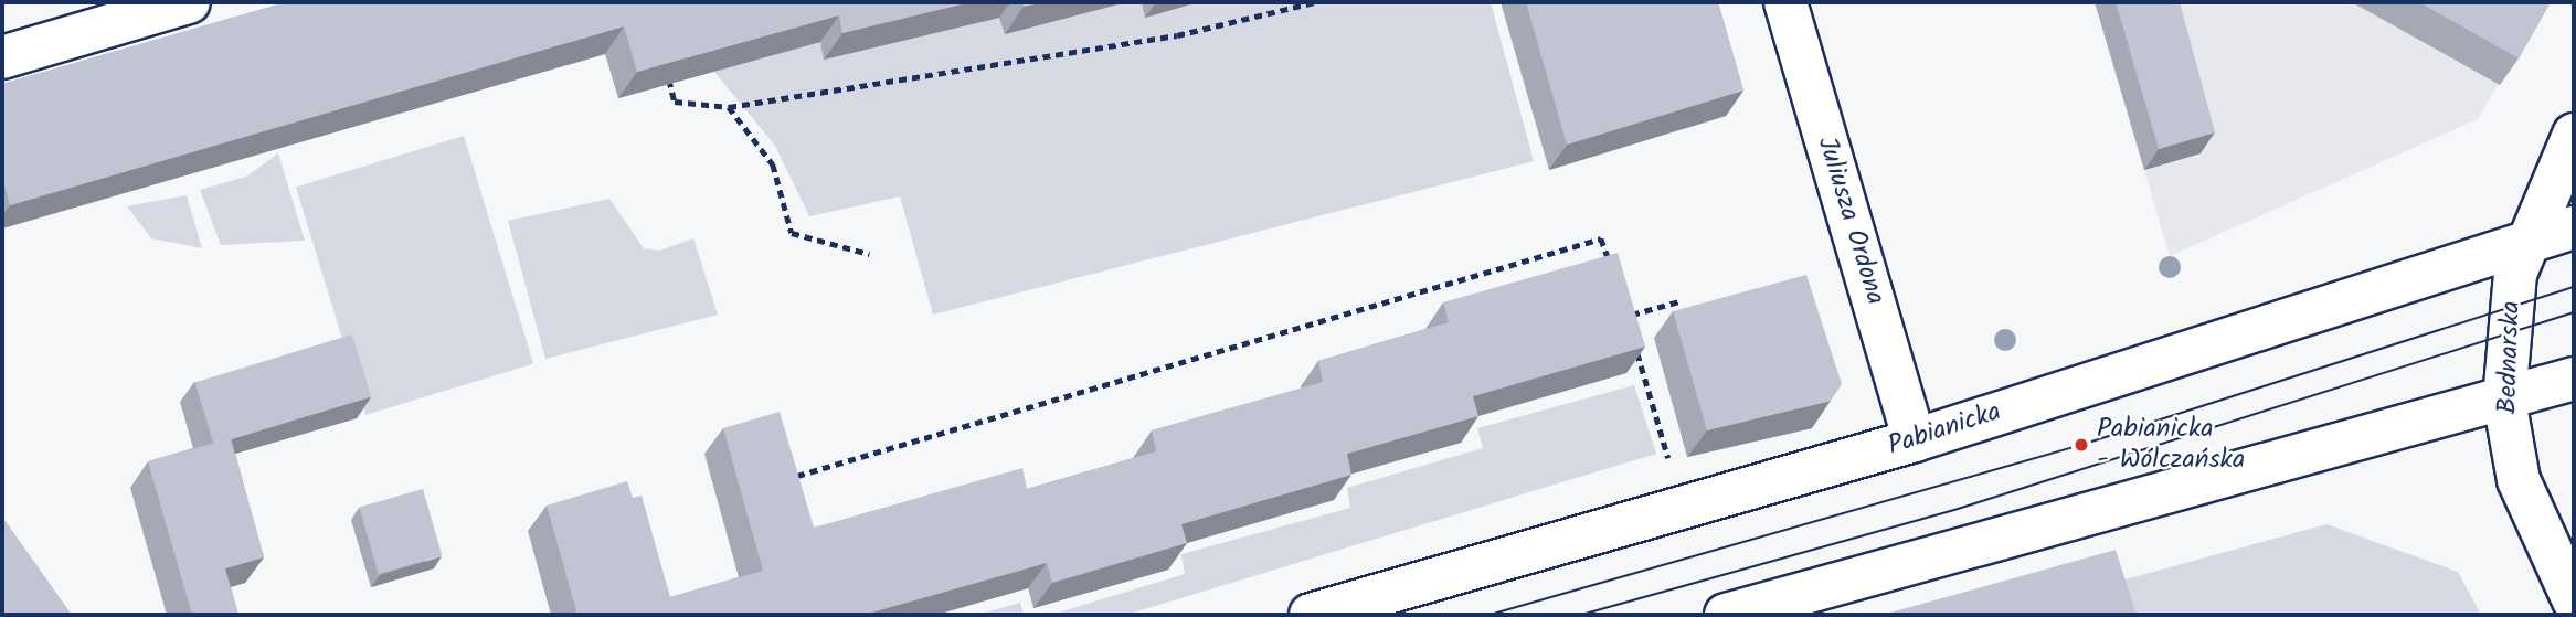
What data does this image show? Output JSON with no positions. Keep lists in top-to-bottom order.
{
  "streets": {
    "street": ["Juliusza Ordona", "Bednarska", "Pabianicka"]
  },
  "crossings": [
    ["Juliusza Ordona", "Pabianicka"],
    ["Bednarska", "Pabianicka"]
  ],
  "places": ["Pabianicka - Wólczańska"]
}
